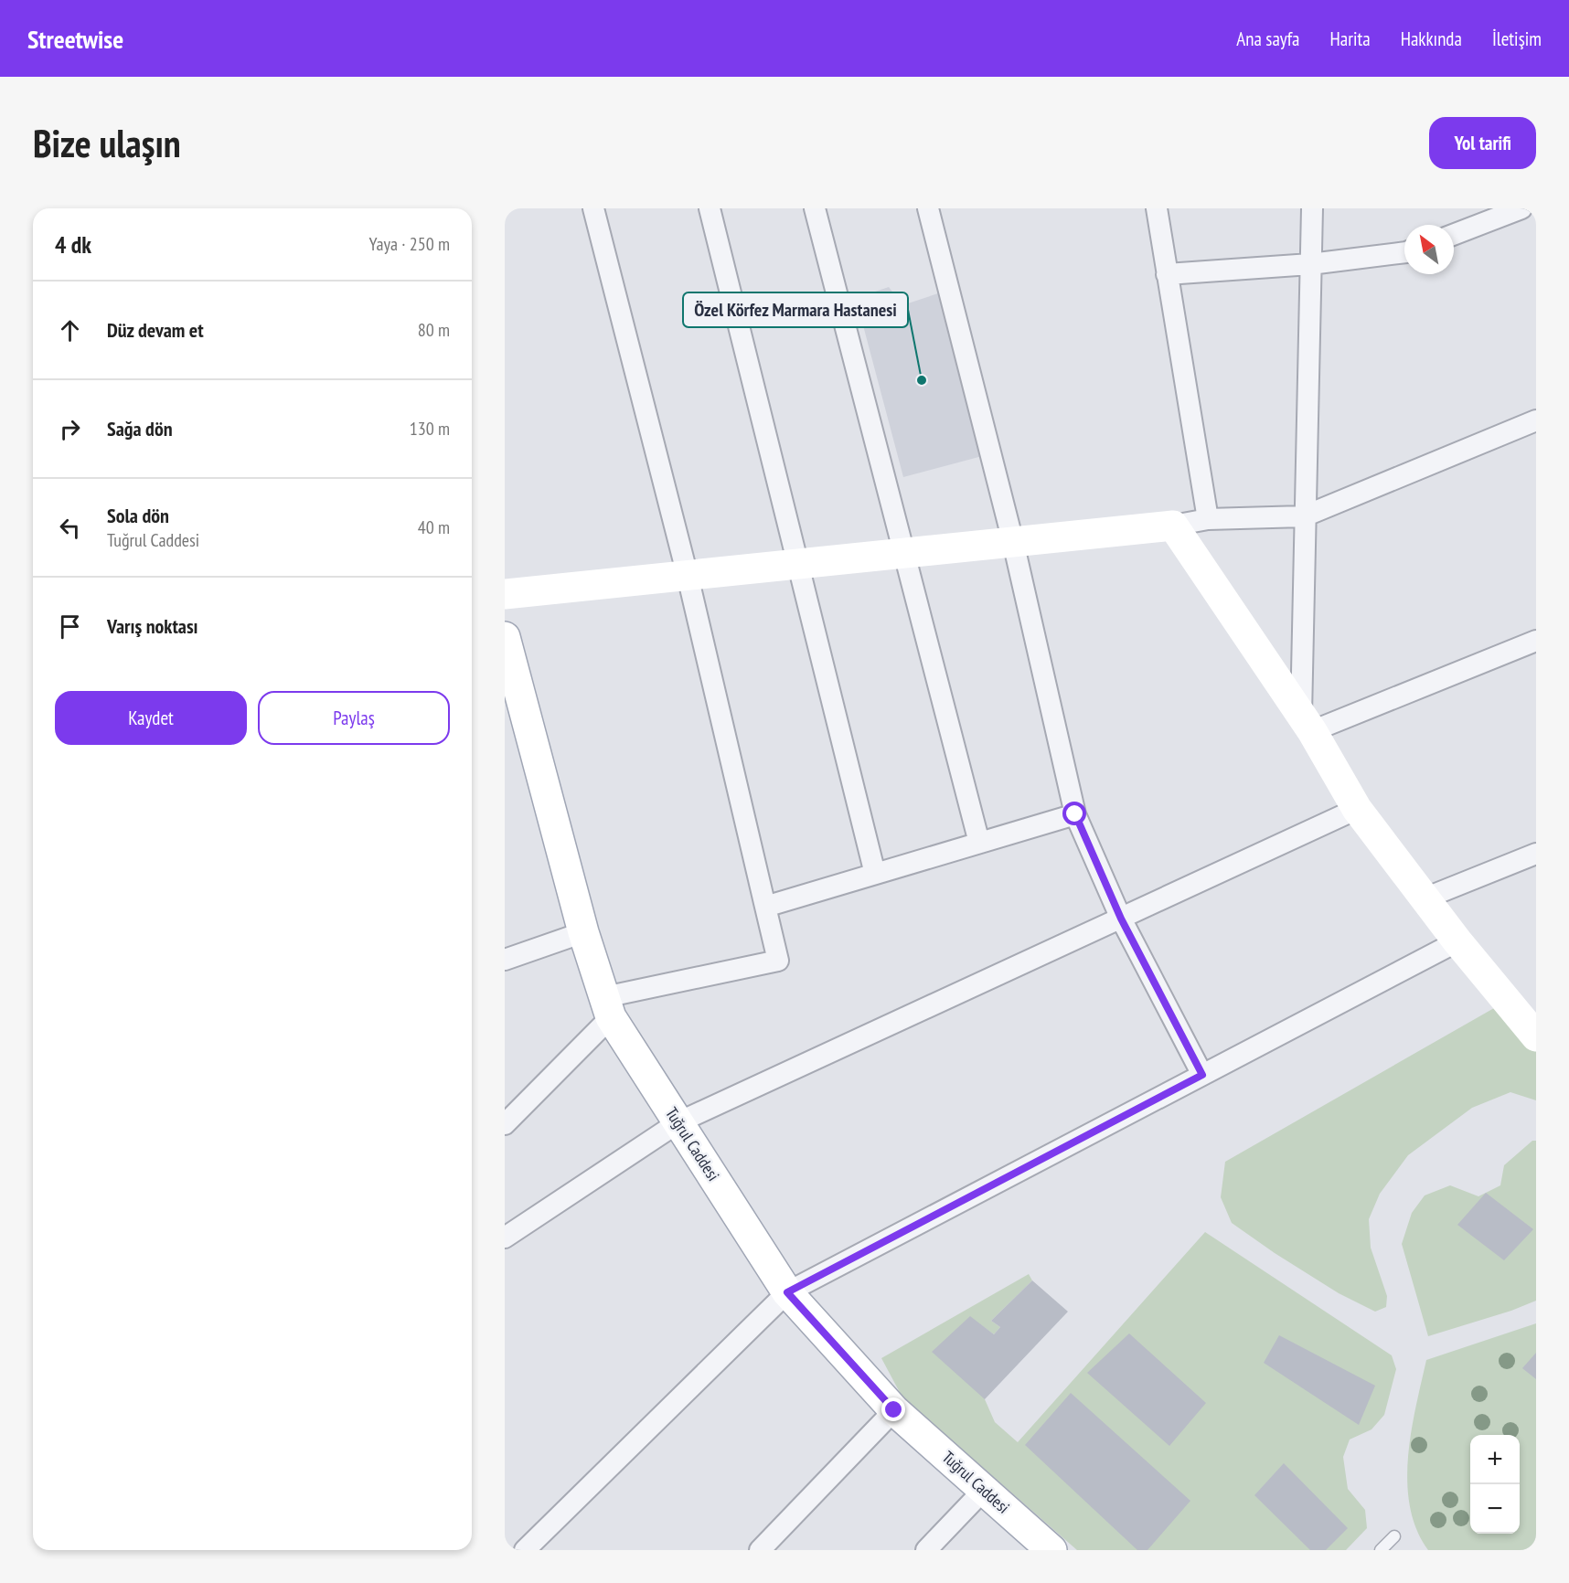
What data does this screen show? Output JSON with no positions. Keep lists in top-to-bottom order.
{
  "streets": {
    "street": ["Tuğrul Caddesi"]
  },
  "places": ["Özel Körfez Marmara Hastanesi"],
  "north": "top left",
  "page": {
    "header": "Streetwise",
    "nav": [
      "Ana sayfa",
      "Harita",
      "Hakkında",
      "İletişim"
    ],
    "buttons": [
      "Yol tarifi",
      ["Kaydet", "Paylaş"]
    ],
    "title": "Bize ulaşın",
    "heading": ["4 dk", "Yaya · 250 m"],
    "list": [
      ["Düz devam et", "80 m"],
      ["Sağa dön", "130 m"],
      ["Sola dön", "Tuğrul Caddesi", "40 m"],
      "Varış noktası"
    ],
    "map_buttons": ["+", "−"]
  }
}
